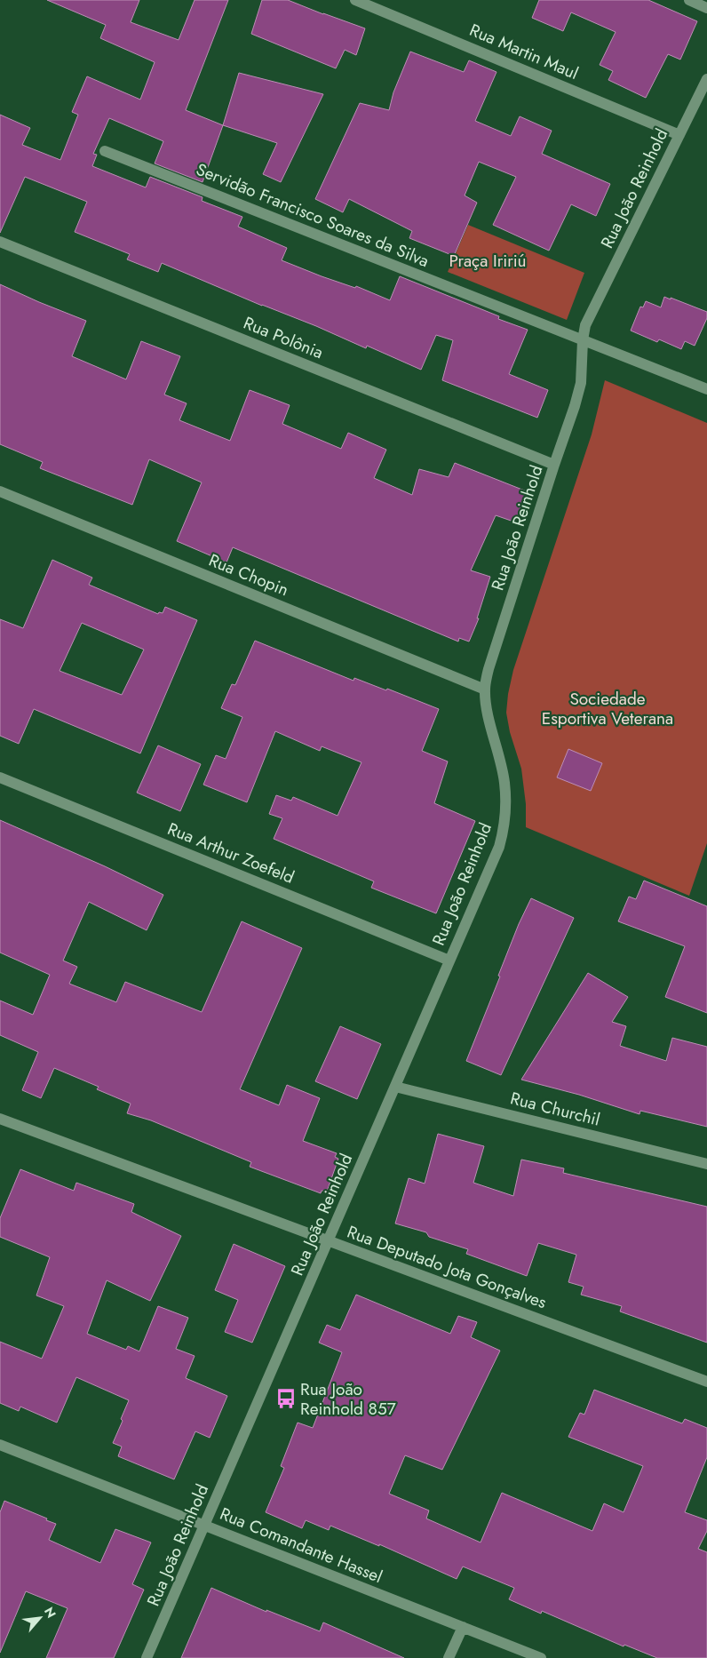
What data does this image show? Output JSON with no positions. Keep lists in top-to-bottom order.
{
  "streets": {
    "street": [
      "Rua Martin Maul",
      "Rua João Reinhold",
      "Servidão Francisco Soares da Silva",
      "Rua Polônia",
      "Rua Chopin",
      "Rua Arthur Zoefeld",
      "Rua Churchil",
      "Rua Deputado Jota Gonçalves",
      "Rua Comandante Hassel"
    ]
  },
  "crossings": [
    ["Rua Martin Maul", "Rua João Reinhold"],
    ["Rua João Reinhold", "Servidão Francisco Soares da Silva"],
    ["Rua João Reinhold", "Rua Polônia"],
    ["Rua João Reinhold", "Rua Chopin"],
    ["Rua João Reinhold", "Rua Arthur Zoefeld"],
    ["Rua João Reinhold", "Rua Churchil"],
    ["Rua João Reinhold", "Rua Deputado Jota Gonçalves"],
    ["Rua João Reinhold", "Rua Comandante Hassel"]
  ],
  "parks": ["Praça Iririú", "Sociedade Esportiva Veterana"],
  "places": {
    "bus stop": ["Rua João Reinhold 857"]
  },
  "north": "top right"
}
